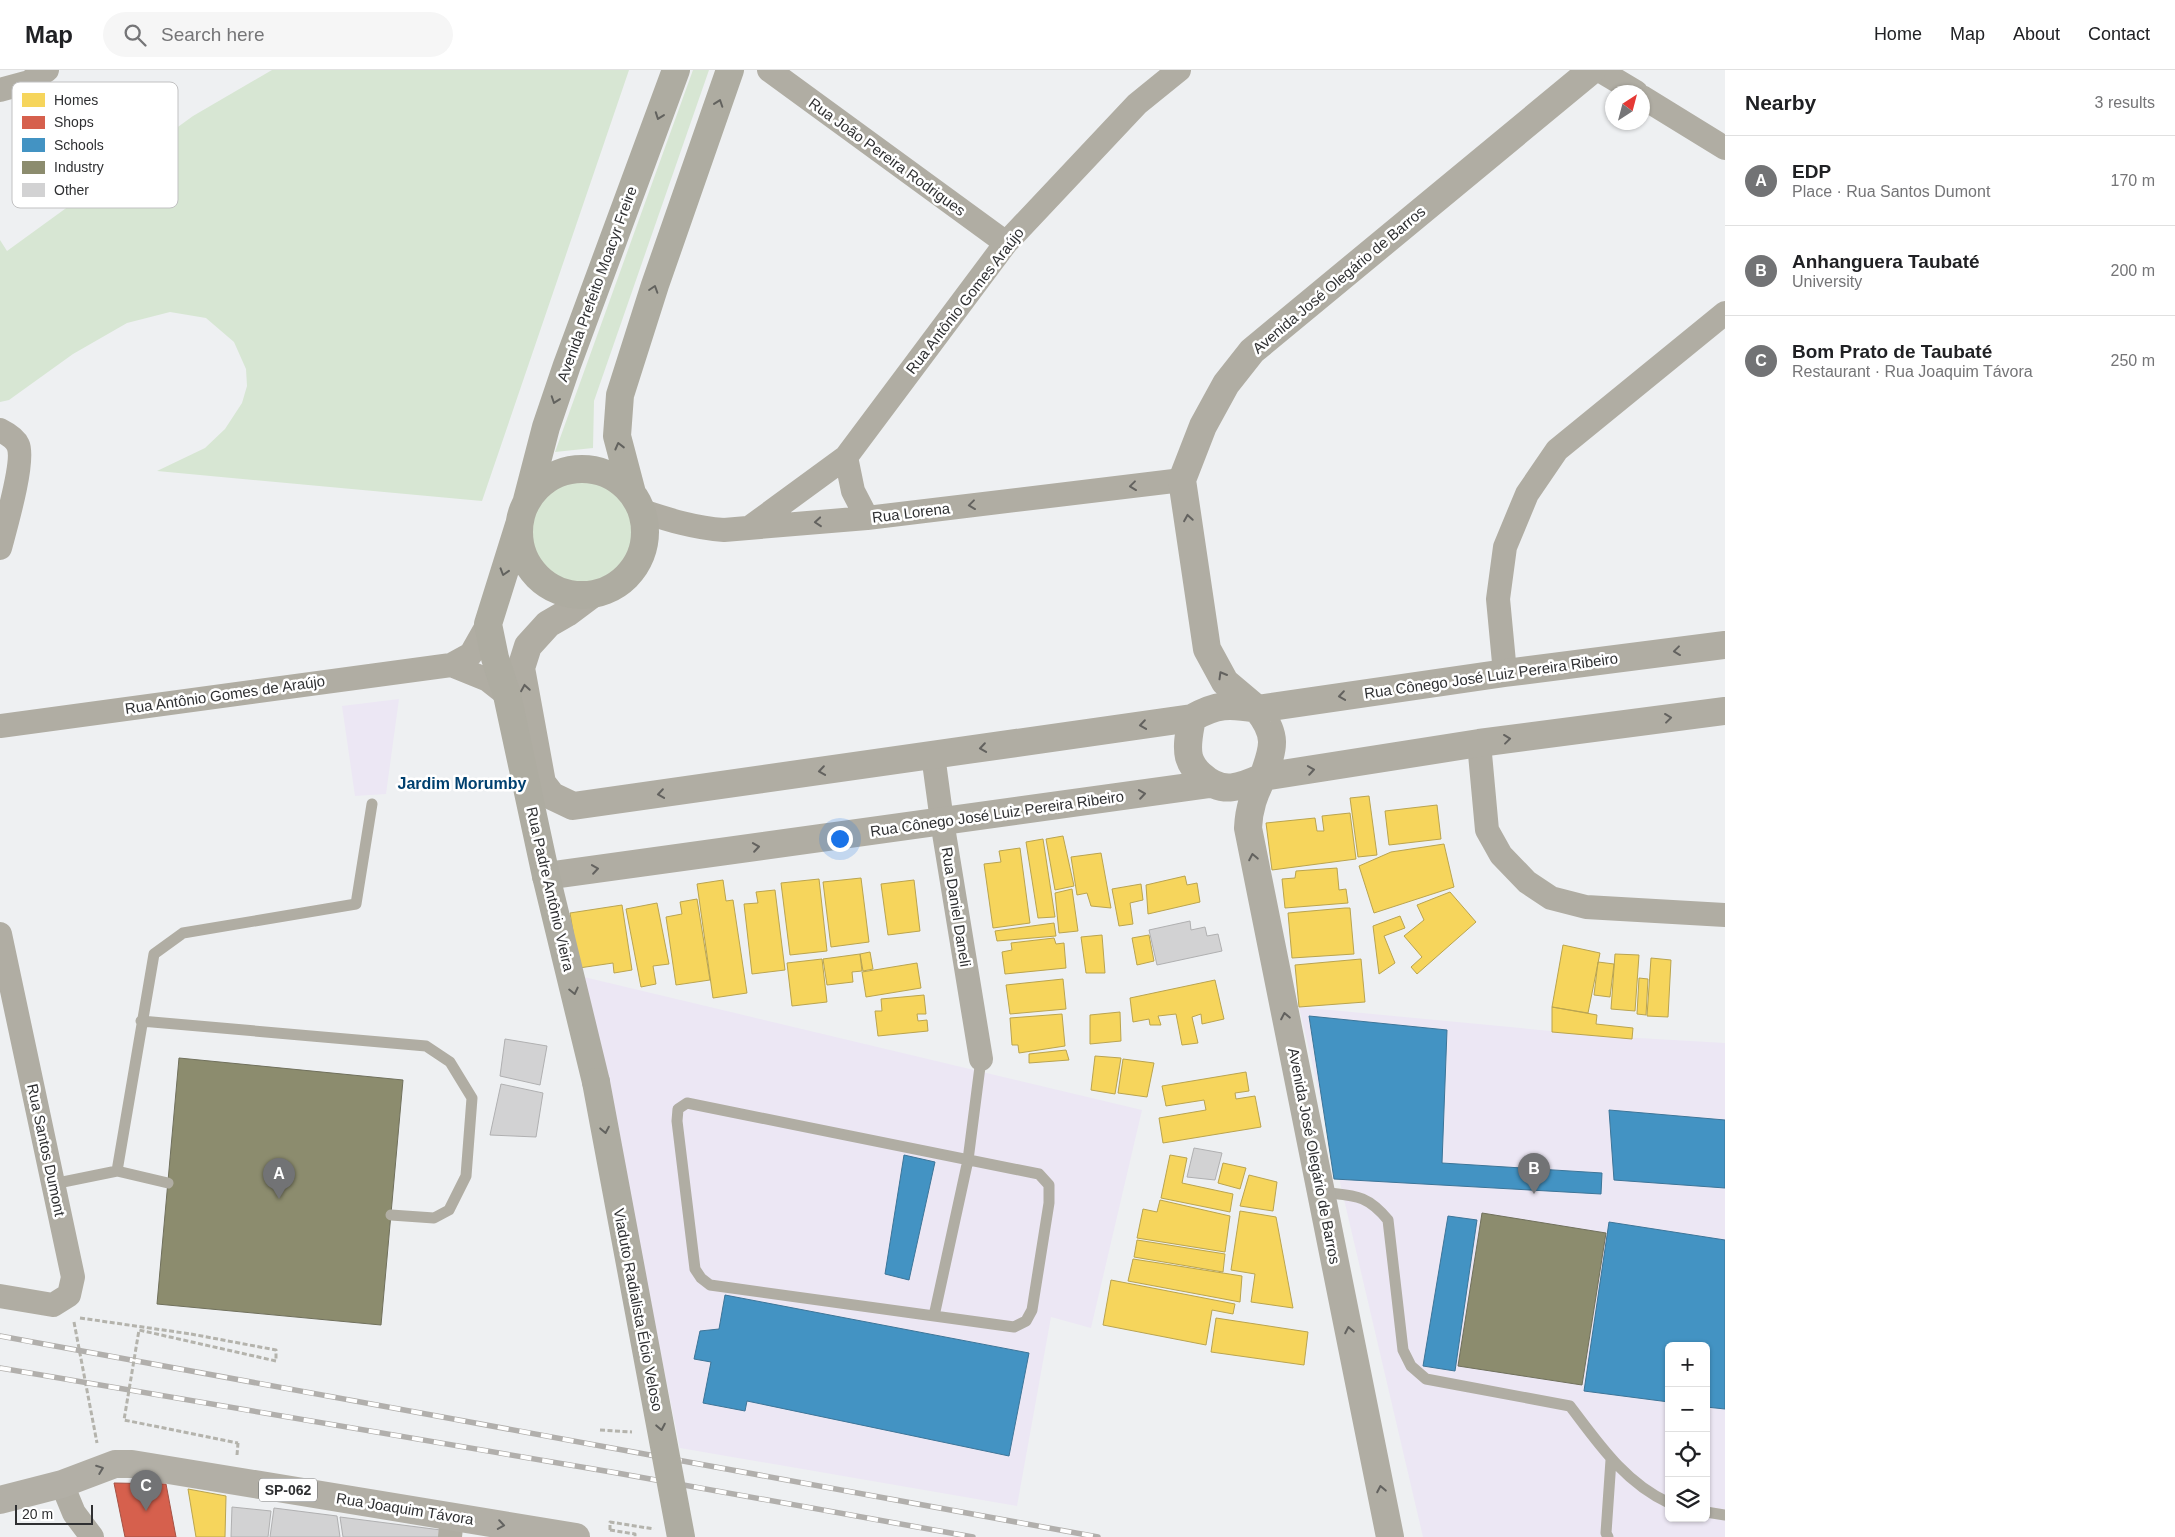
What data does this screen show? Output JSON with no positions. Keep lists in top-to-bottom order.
{
  "streets": {
    "main road": [
      "Avenida Prefeito Moacyr Freire",
      "Rua Padre Antônio Vieira",
      "Viaduto Radialista Élcio Veloso",
      "SP-062",
      "Rua Joaquim Távora"
    ],
    "street": [
      "Rua João Pereira Rodrigues",
      "Avenida José Olegário de Barros",
      "Rua Antônio Gomes Araújo",
      "Rua Lorena",
      "Rua Cônego José Luiz Pereira Ribeiro",
      "Rua Antônio Gomes de Araújo",
      "Rua Daniel Daneli",
      "Rua Santos Dumont"
    ]
  },
  "crossings": [
    ["Rua João Pereira Rodrigues", "Rua Antônio Gomes Araújo"],
    ["Avenida José Olegário de Barros", "Rua Lorena"],
    ["Avenida José Olegário de Barros", "Rua Cônego José Luiz Pereira Ribeiro"],
    ["Avenida Prefeito Moacyr Freire", "Rua Lorena"],
    ["Avenida Prefeito Moacyr Freire", "Rua Cônego José Luiz Pereira Ribeiro"],
    ["Avenida Prefeito Moacyr Freire", "Rua Antônio Gomes de Araújo"],
    ["Avenida Prefeito Moacyr Freire", "Rua Padre Antônio Vieira"],
    ["Rua Antônio Gomes Araújo", "Rua Lorena"],
    ["Rua Cônego José Luiz Pereira Ribeiro", "Rua Padre Antônio Vieira"],
    ["Rua Cônego José Luiz Pereira Ribeiro", "Rua Daniel Daneli"],
    ["Rua Antônio Gomes de Araújo", "Rua Padre Antônio Vieira"],
    ["Rua Padre Antônio Vieira", "Viaduto Radialista Élcio Veloso"]
  ],
  "one_way": [
    "Avenida José Olegário de Barros",
    "Rua Lorena",
    "Rua Padre Antônio Vieira",
    "Viaduto Radialista Élcio Veloso"
  ],
  "districts": ["Jardim Morumby"],
  "legend": [
    "Homes",
    "Shops",
    "Schools",
    "Industry",
    "Other"
  ],
  "scale_bar": "20 m",
  "north": "top right",
  "page": {
    "header": "Map",
    "search": "Search here",
    "nav": [
      "Home",
      "Map",
      "About",
      "Contact"
    ],
    "heading": ["Nearby", "3 results"],
    "list": [
      {
        "mark": "A",
        "name": "EDP",
        "note": "Place · Rua Santos Dumont",
        "value": "170 m"
      },
      {
        "mark": "B",
        "name": "Anhanguera Taubaté",
        "note": "University",
        "value": "200 m"
      },
      {
        "mark": "C",
        "name": "Bom Prato de Taubaté",
        "note": "Restaurant · Rua Joaquim Távora",
        "value": "250 m"
      }
    ],
    "pins": ["B", "A", "C"],
    "map_buttons": ["+", "−"],
    "scale": "20 m"
  }
}
